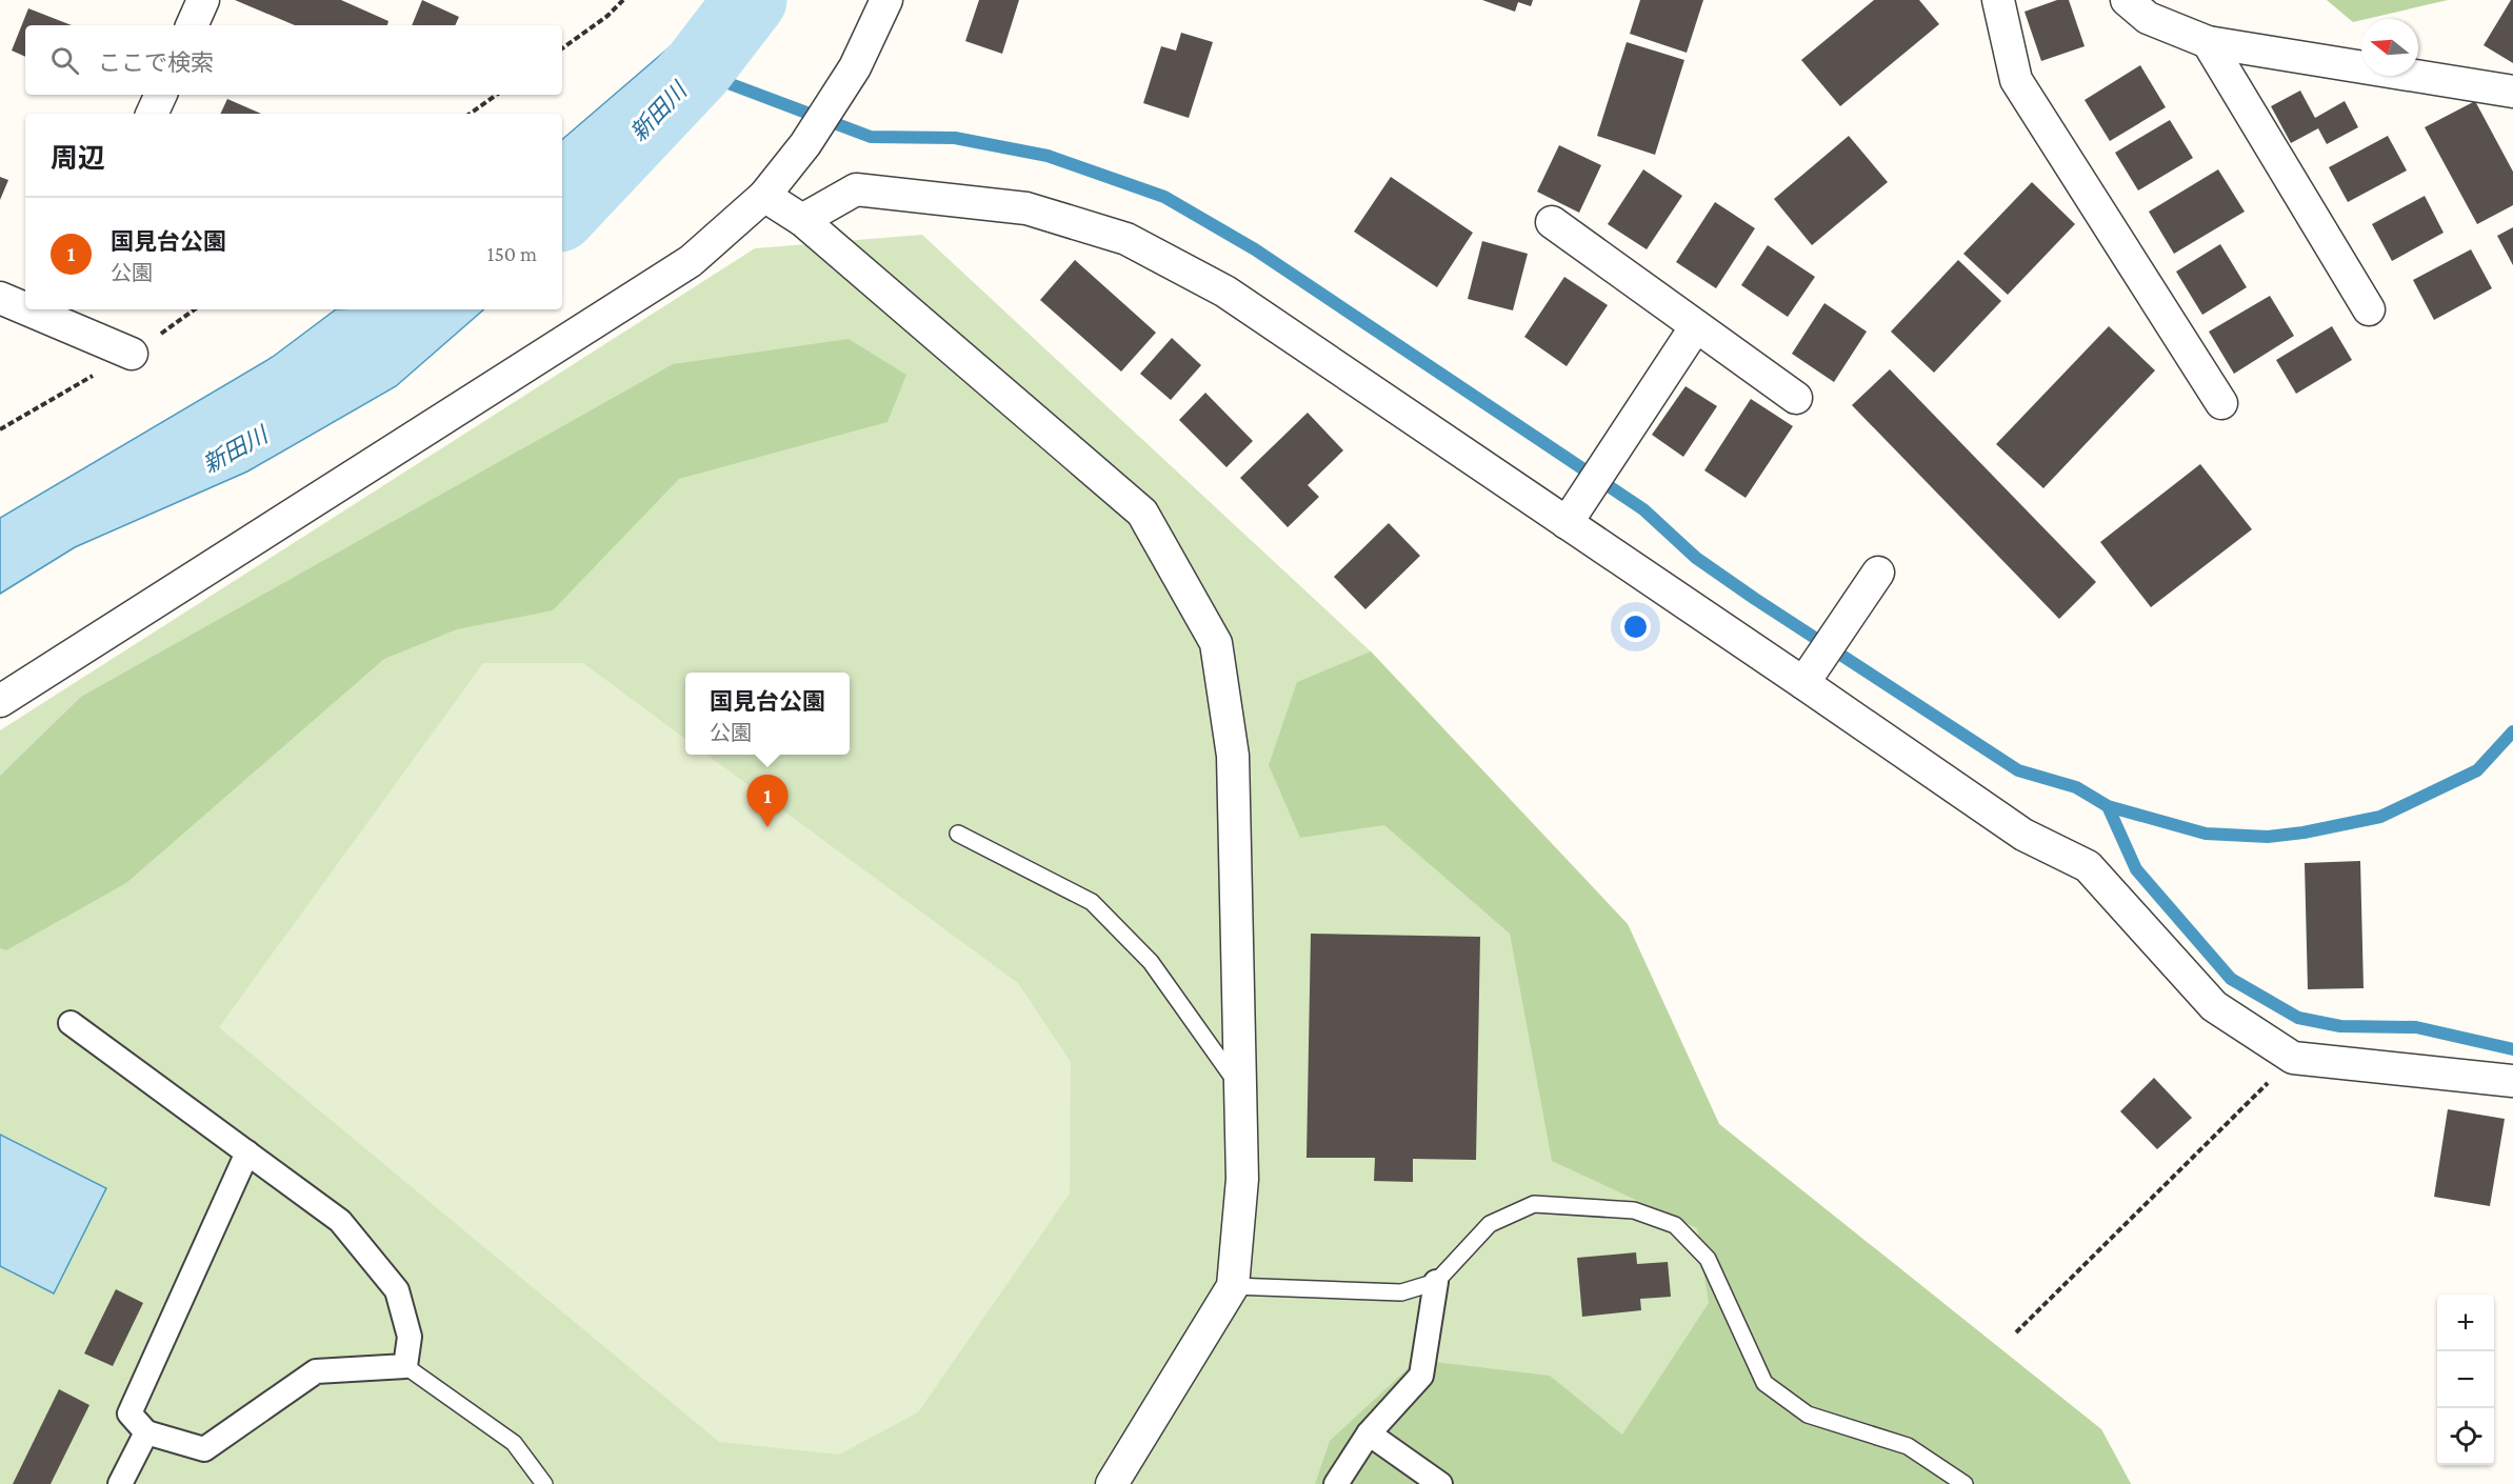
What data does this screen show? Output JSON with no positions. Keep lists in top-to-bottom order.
{
  "water": ["新田川"],
  "north": "left",
  "page": {
    "search": "ここで検索",
    "heading": "周辺",
    "list": [
      {
        "mark": "1",
        "name": "国見台公園",
        "note": "公園",
        "value": "150 m"
      }
    ],
    "popup": ["国見台公園", "公園"],
    "pins": "1",
    "map_buttons": ["+", "−"]
  }
}
